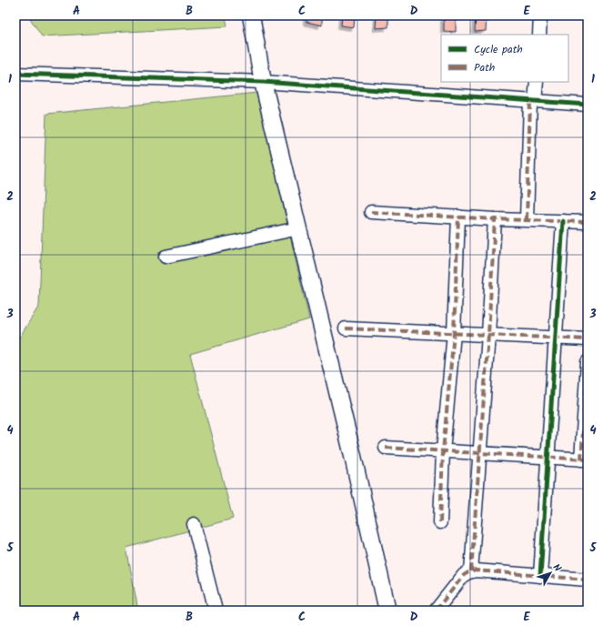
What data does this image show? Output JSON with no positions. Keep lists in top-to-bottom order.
{
  "legend": ["Cycle path", "Path"],
  "north": "top right",
  "grid": {
    "columns": [
      "A",
      "B",
      "C",
      "D",
      "E"
    ],
    "rows": [
      "1",
      "2",
      "3",
      "4",
      "5"
    ]
  }
}
